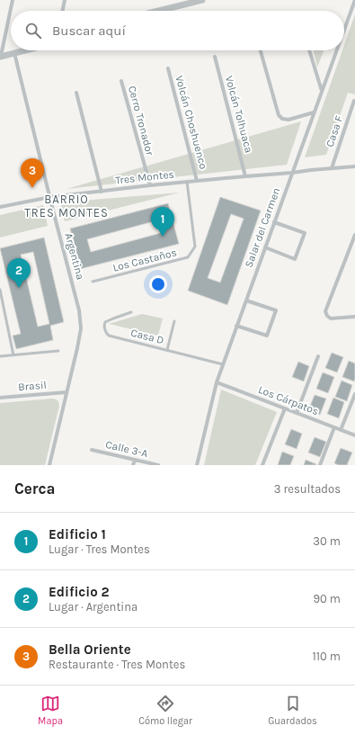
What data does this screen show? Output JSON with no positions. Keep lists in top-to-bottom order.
{
  "streets": {
    "street": [
      "Volcán Tolhuaca",
      "Cerro Tronador",
      "Volcán Choshuenco",
      "Casa F",
      "Tres Montes",
      "Salar del Carmen",
      "Argentina",
      "Brasil",
      "Los Cárpatos",
      "Calle 3-A"
    ],
    "lane": ["Los Castaños", "Casa D"]
  },
  "crossings": [
    ["Volcán Tolhuaca", "Tres Montes"],
    ["Cerro Tronador", "Tres Montes"],
    ["Volcán Choshuenco", "Tres Montes"],
    ["Casa F", "Tres Montes"],
    ["Tres Montes", "Salar del Carmen"],
    ["Tres Montes", "Argentina"],
    ["Tres Montes", "Los Castaños"],
    ["Salar del Carmen", "Casa D"],
    ["Salar del Carmen", "Los Cárpatos"],
    ["Argentina", "Brasil"]
  ],
  "districts": ["BARRIO TRES MONTES"],
  "page": {
    "search": "Buscar aquí",
    "pins": ["3", "1", "2"],
    "heading": ["Cerca", "3 resultados"],
    "list": [
      {
        "mark": "1",
        "name": "Edificio 1",
        "note": "Lugar · Tres Montes",
        "value": "30 m"
      },
      {
        "mark": "2",
        "name": "Edificio 2",
        "note": "Lugar · Argentina",
        "value": "90 m"
      },
      {
        "mark": "3",
        "name": "Bella Oriente",
        "note": "Restaurante · Tres Montes",
        "value": "110 m"
      }
    ],
    "nav": ["Mapa", "Cómo llegar", "Guardados"]
  }
}
